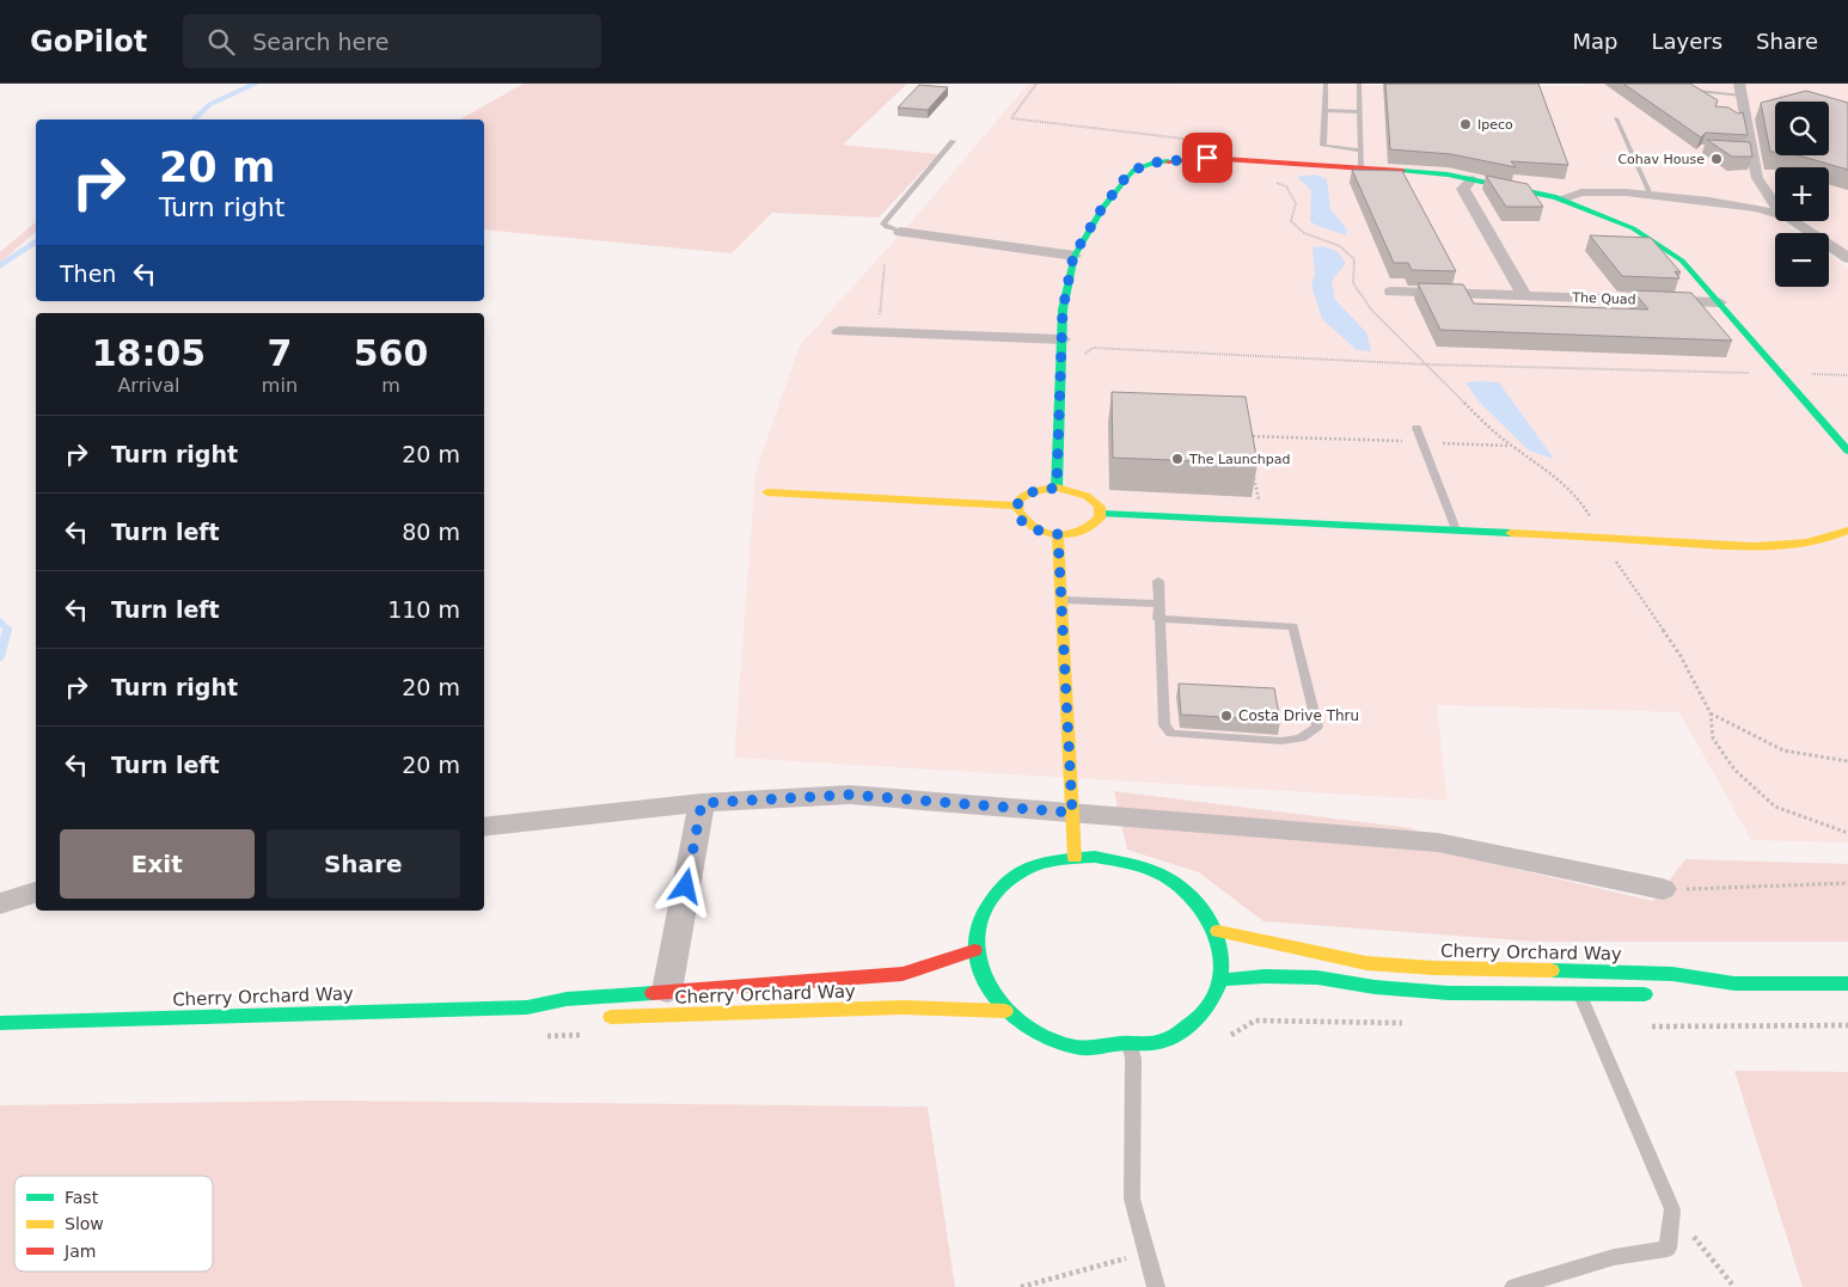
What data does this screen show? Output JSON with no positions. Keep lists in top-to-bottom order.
{
  "streets": {
    "street": ["The Quad", "Cherry Orchard Way"]
  },
  "places": [
    "Ipeco",
    "Cohav House",
    "The Launchpad",
    "Costa Drive Thru"
  ],
  "legend": ["Fast", "Slow", "Jam"],
  "page": {
    "header": "GoPilot",
    "search": "Search here",
    "nav": ["Map", "Layers", "Share"],
    "map_buttons": ["+", "−"],
    "turn": ["20 m", "Turn right"],
    "then": "Then",
    "eta": [
      "18:05",
      "Arrival",
      "7",
      "min",
      "560",
      "m"
    ],
    "list": [
      {
        "name": "Turn right",
        "value": "20 m"
      },
      {
        "name": "Turn left",
        "value": "80 m"
      },
      {
        "name": "Turn left",
        "value": "110 m"
      },
      {
        "name": "Turn right",
        "value": "20 m"
      },
      {
        "name": "Turn left",
        "value": "20 m"
      }
    ],
    "buttons": ["Exit", "Share"]
  }
}
